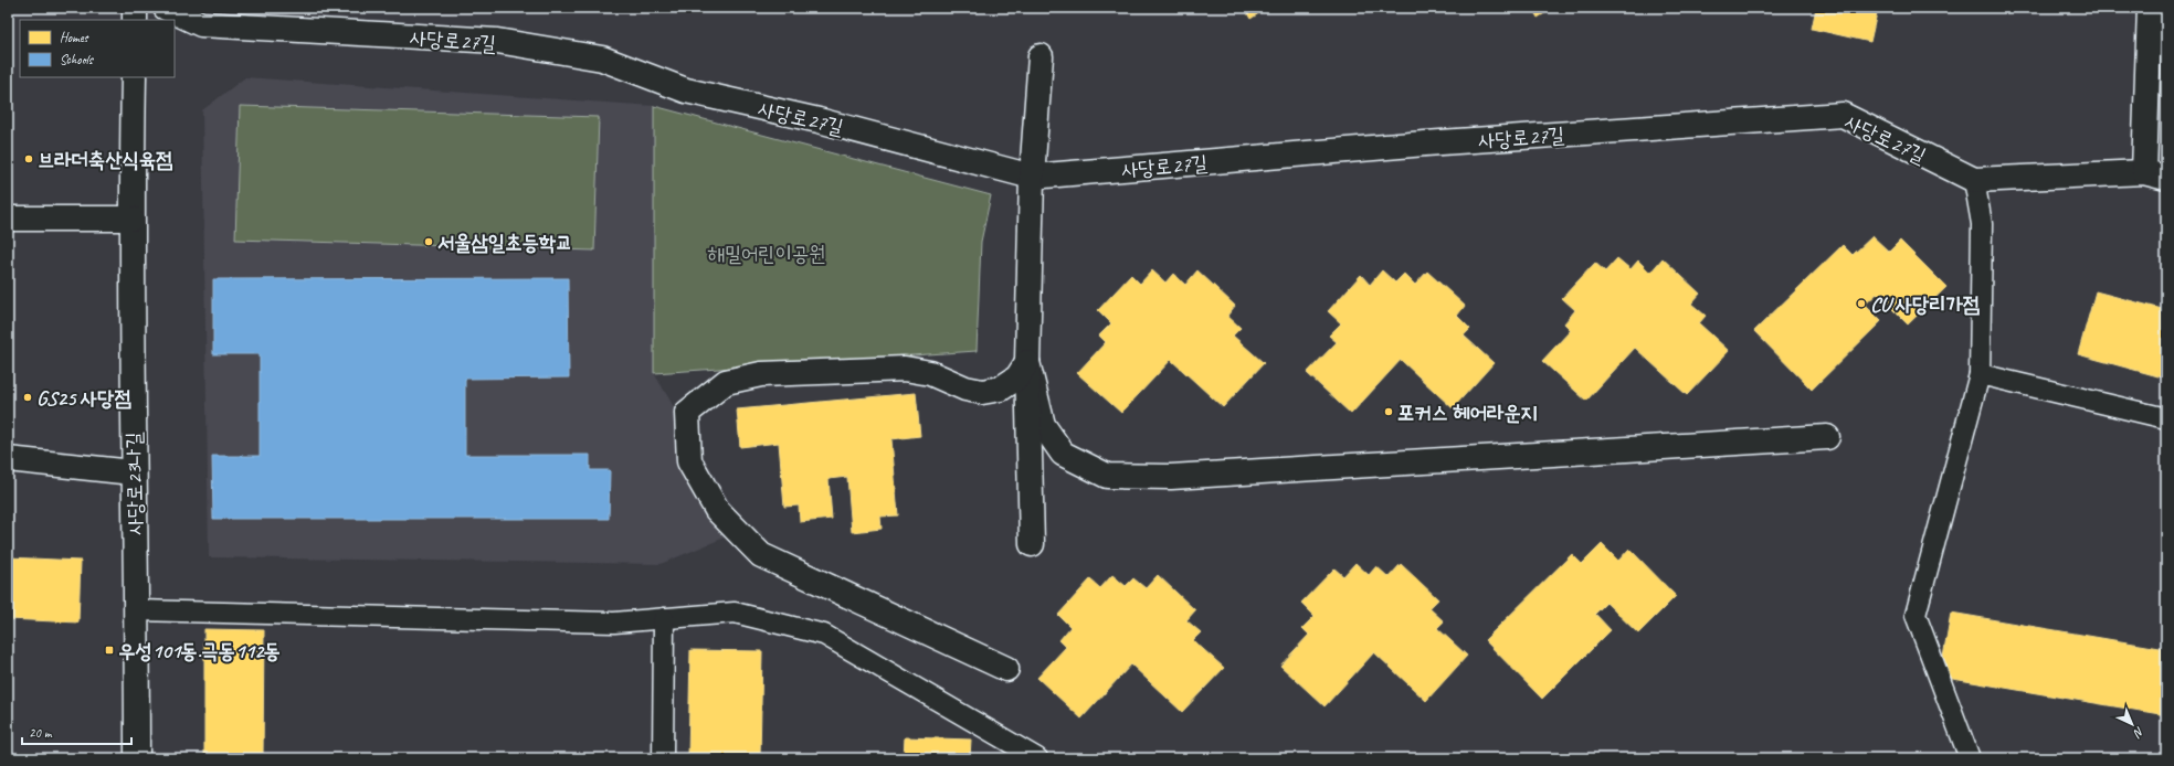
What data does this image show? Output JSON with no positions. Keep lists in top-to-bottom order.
{
  "streets": {
    "street": ["사당로27길", "사당로23나길"]
  },
  "parks": ["해밀어린이공원"],
  "places": {
    "other": [
      "브라더축산식육점",
      "서울삼일초등학교",
      "CU 사당리가점",
      "GS25 사당점",
      "포커스 헤어라운지"
    ],
    "transit": ["우성101동.극동112동"]
  },
  "legend": ["Homes", "Schools"],
  "scale_bar": "20 m",
  "north": "bottom right"
}
